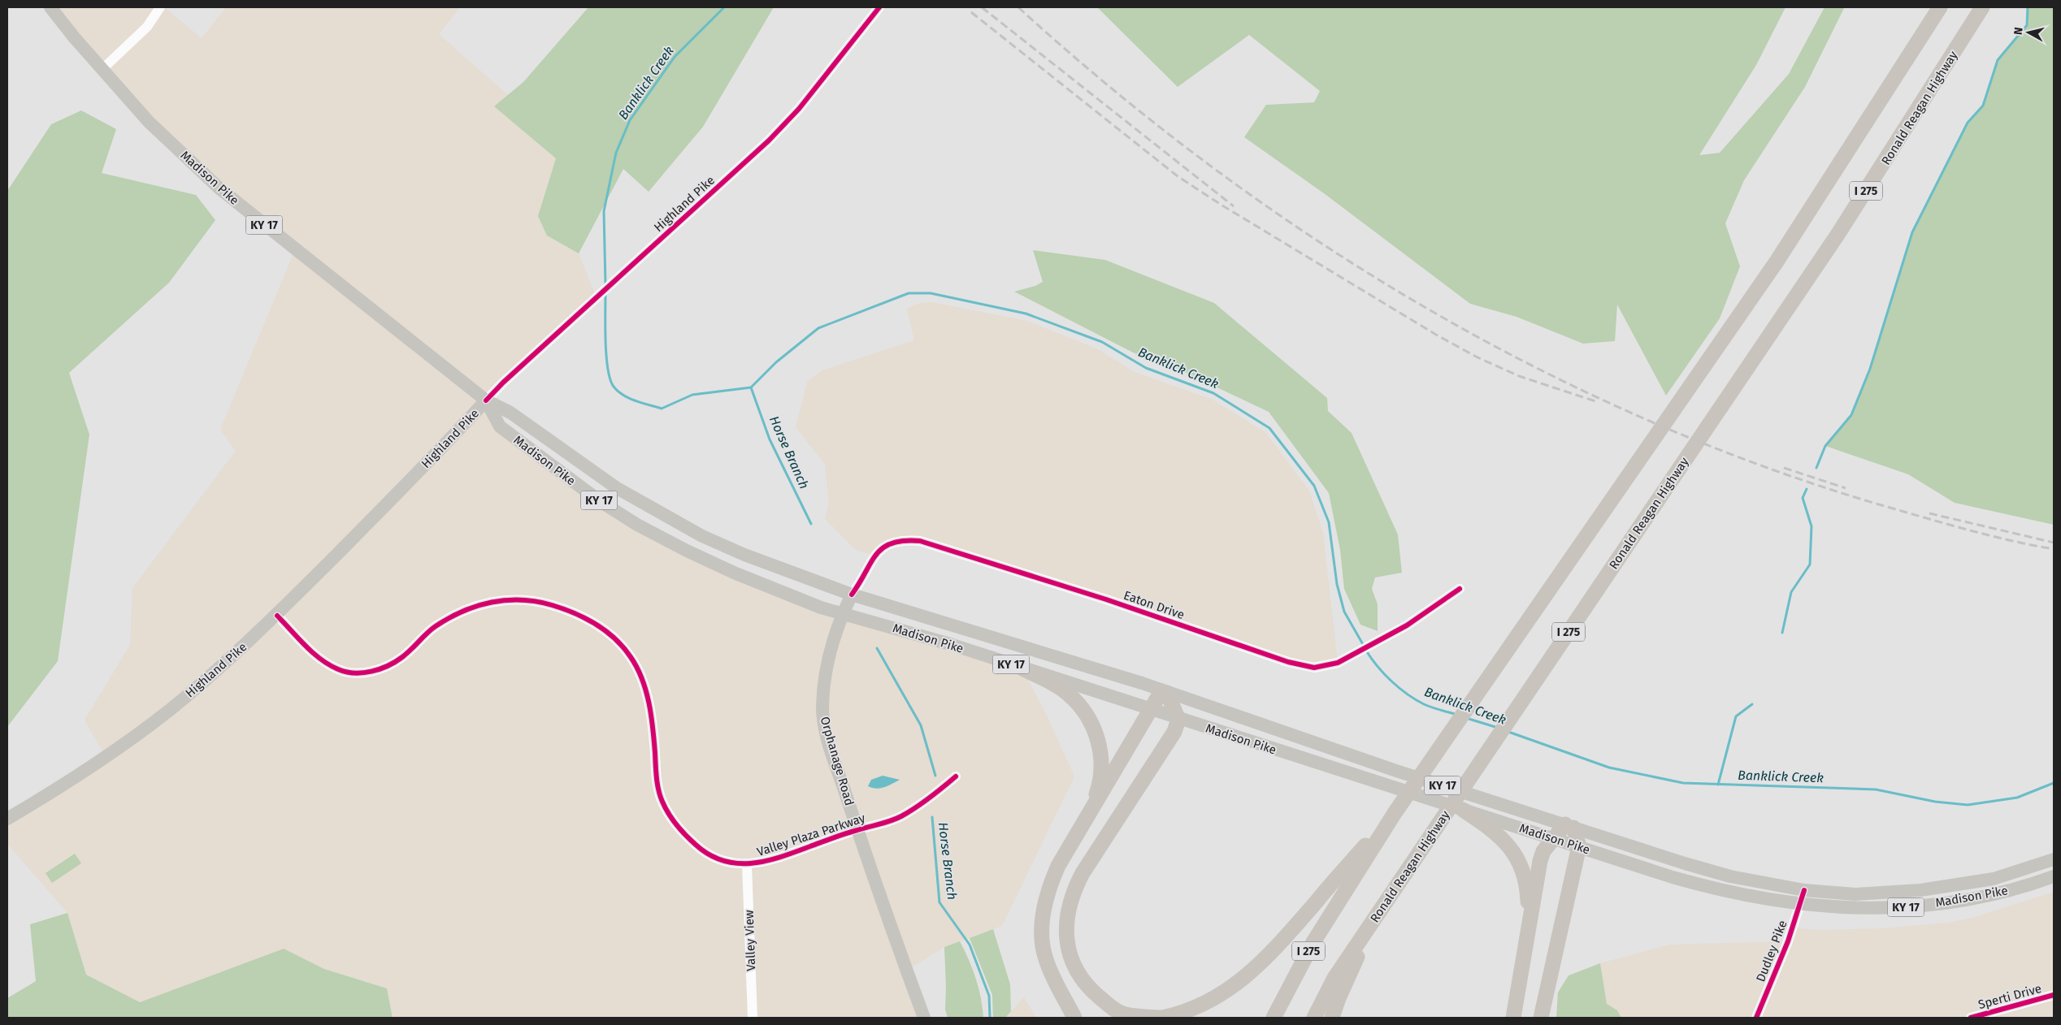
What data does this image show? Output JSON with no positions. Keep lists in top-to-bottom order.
{
  "streets": {
    "highway": ["Ronald Reagan Highway", "I 275"],
    "main road": [
      "Madison Pike",
      "Highland Pike",
      "KY 17",
      "Orphanage Road"
    ],
    "street": [
      "Eaton Drive",
      "Valley Plaza Parkway",
      "Valley View",
      "Dudley Pike",
      "Sperti Drive"
    ]
  },
  "crossings": [
    ["Madison Pike", "Highland Pike"],
    ["Madison Pike", "Eaton Drive"],
    ["Madison Pike", "Orphanage Road"],
    ["Madison Pike", "Dudley Pike"],
    ["Highland Pike", "Valley Plaza Parkway"],
    ["Eaton Drive", "Orphanage Road"],
    ["Orphanage Road", "Valley Plaza Parkway"],
    ["Valley Plaza Parkway", "Valley View"]
  ],
  "water": ["Banklick Creek", "Horse Branch"],
  "north": "left"
}
